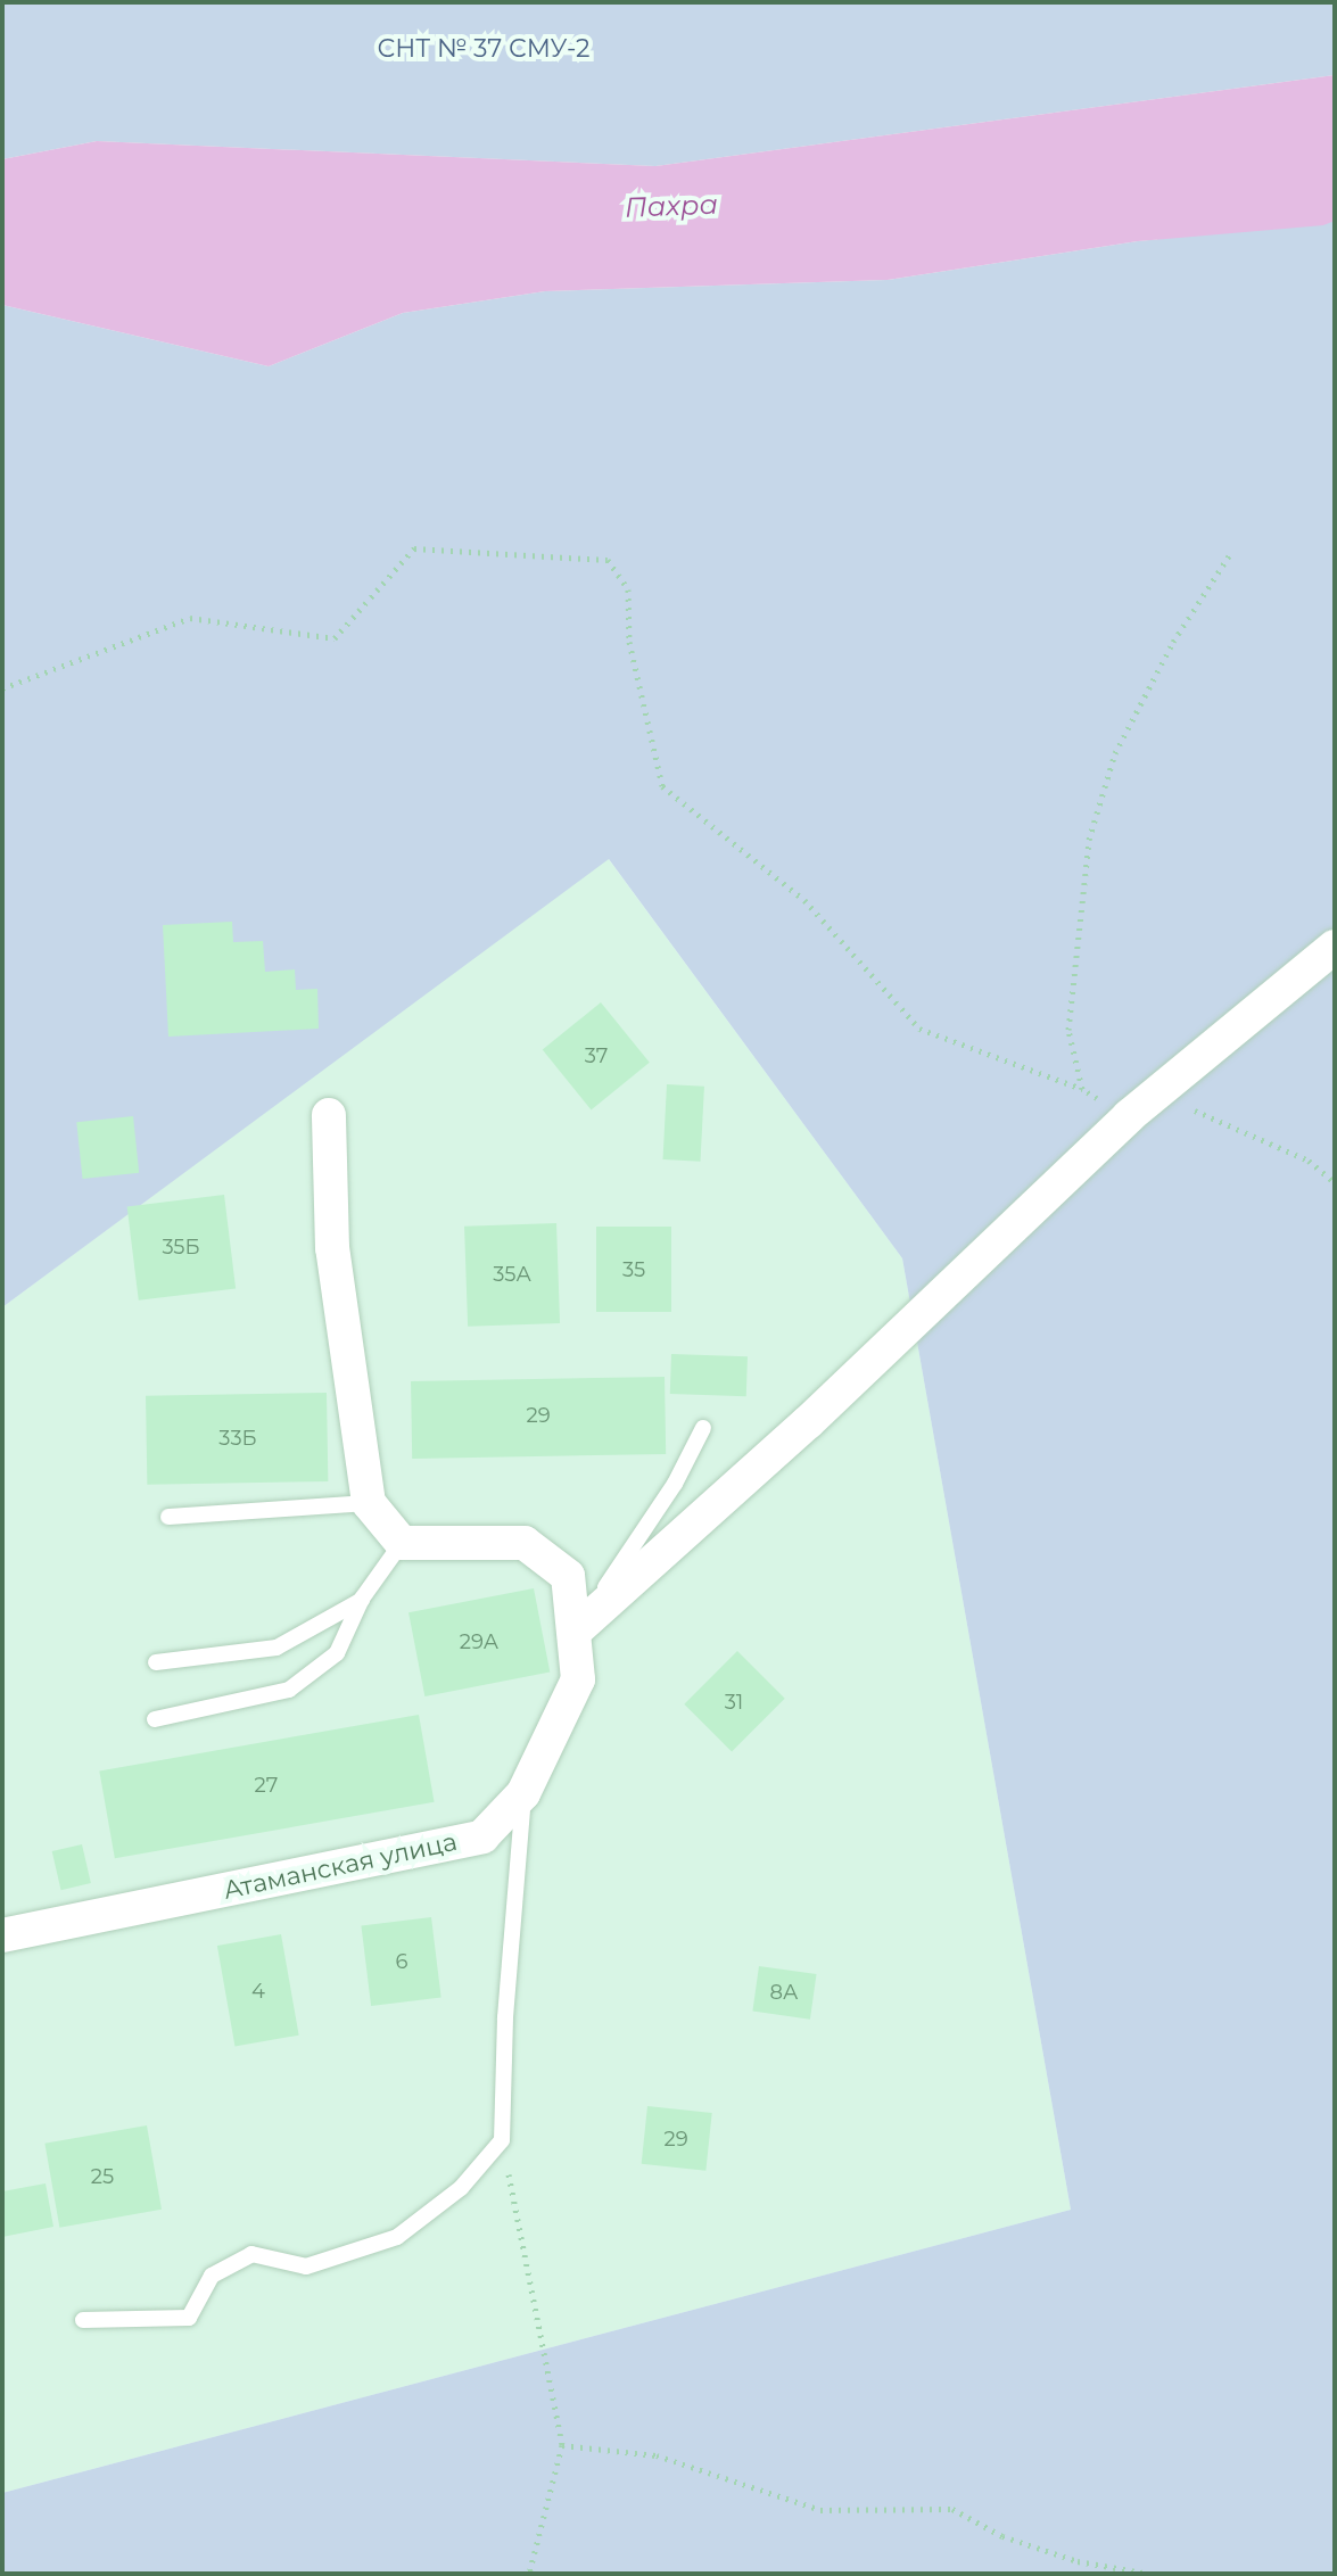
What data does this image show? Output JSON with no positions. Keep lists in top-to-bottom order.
{
  "streets": {
    "street": ["Атаманская улица"]
  },
  "water": ["Пахра"],
  "parks": ["СНТ № 37 СМУ-2"],
  "house_numbers": [
    "37",
    "35Б",
    "35",
    "35А",
    "29",
    "33Б",
    "29А",
    "31",
    "27",
    "6",
    "4",
    "8А",
    "29",
    "25"
  ]
}
